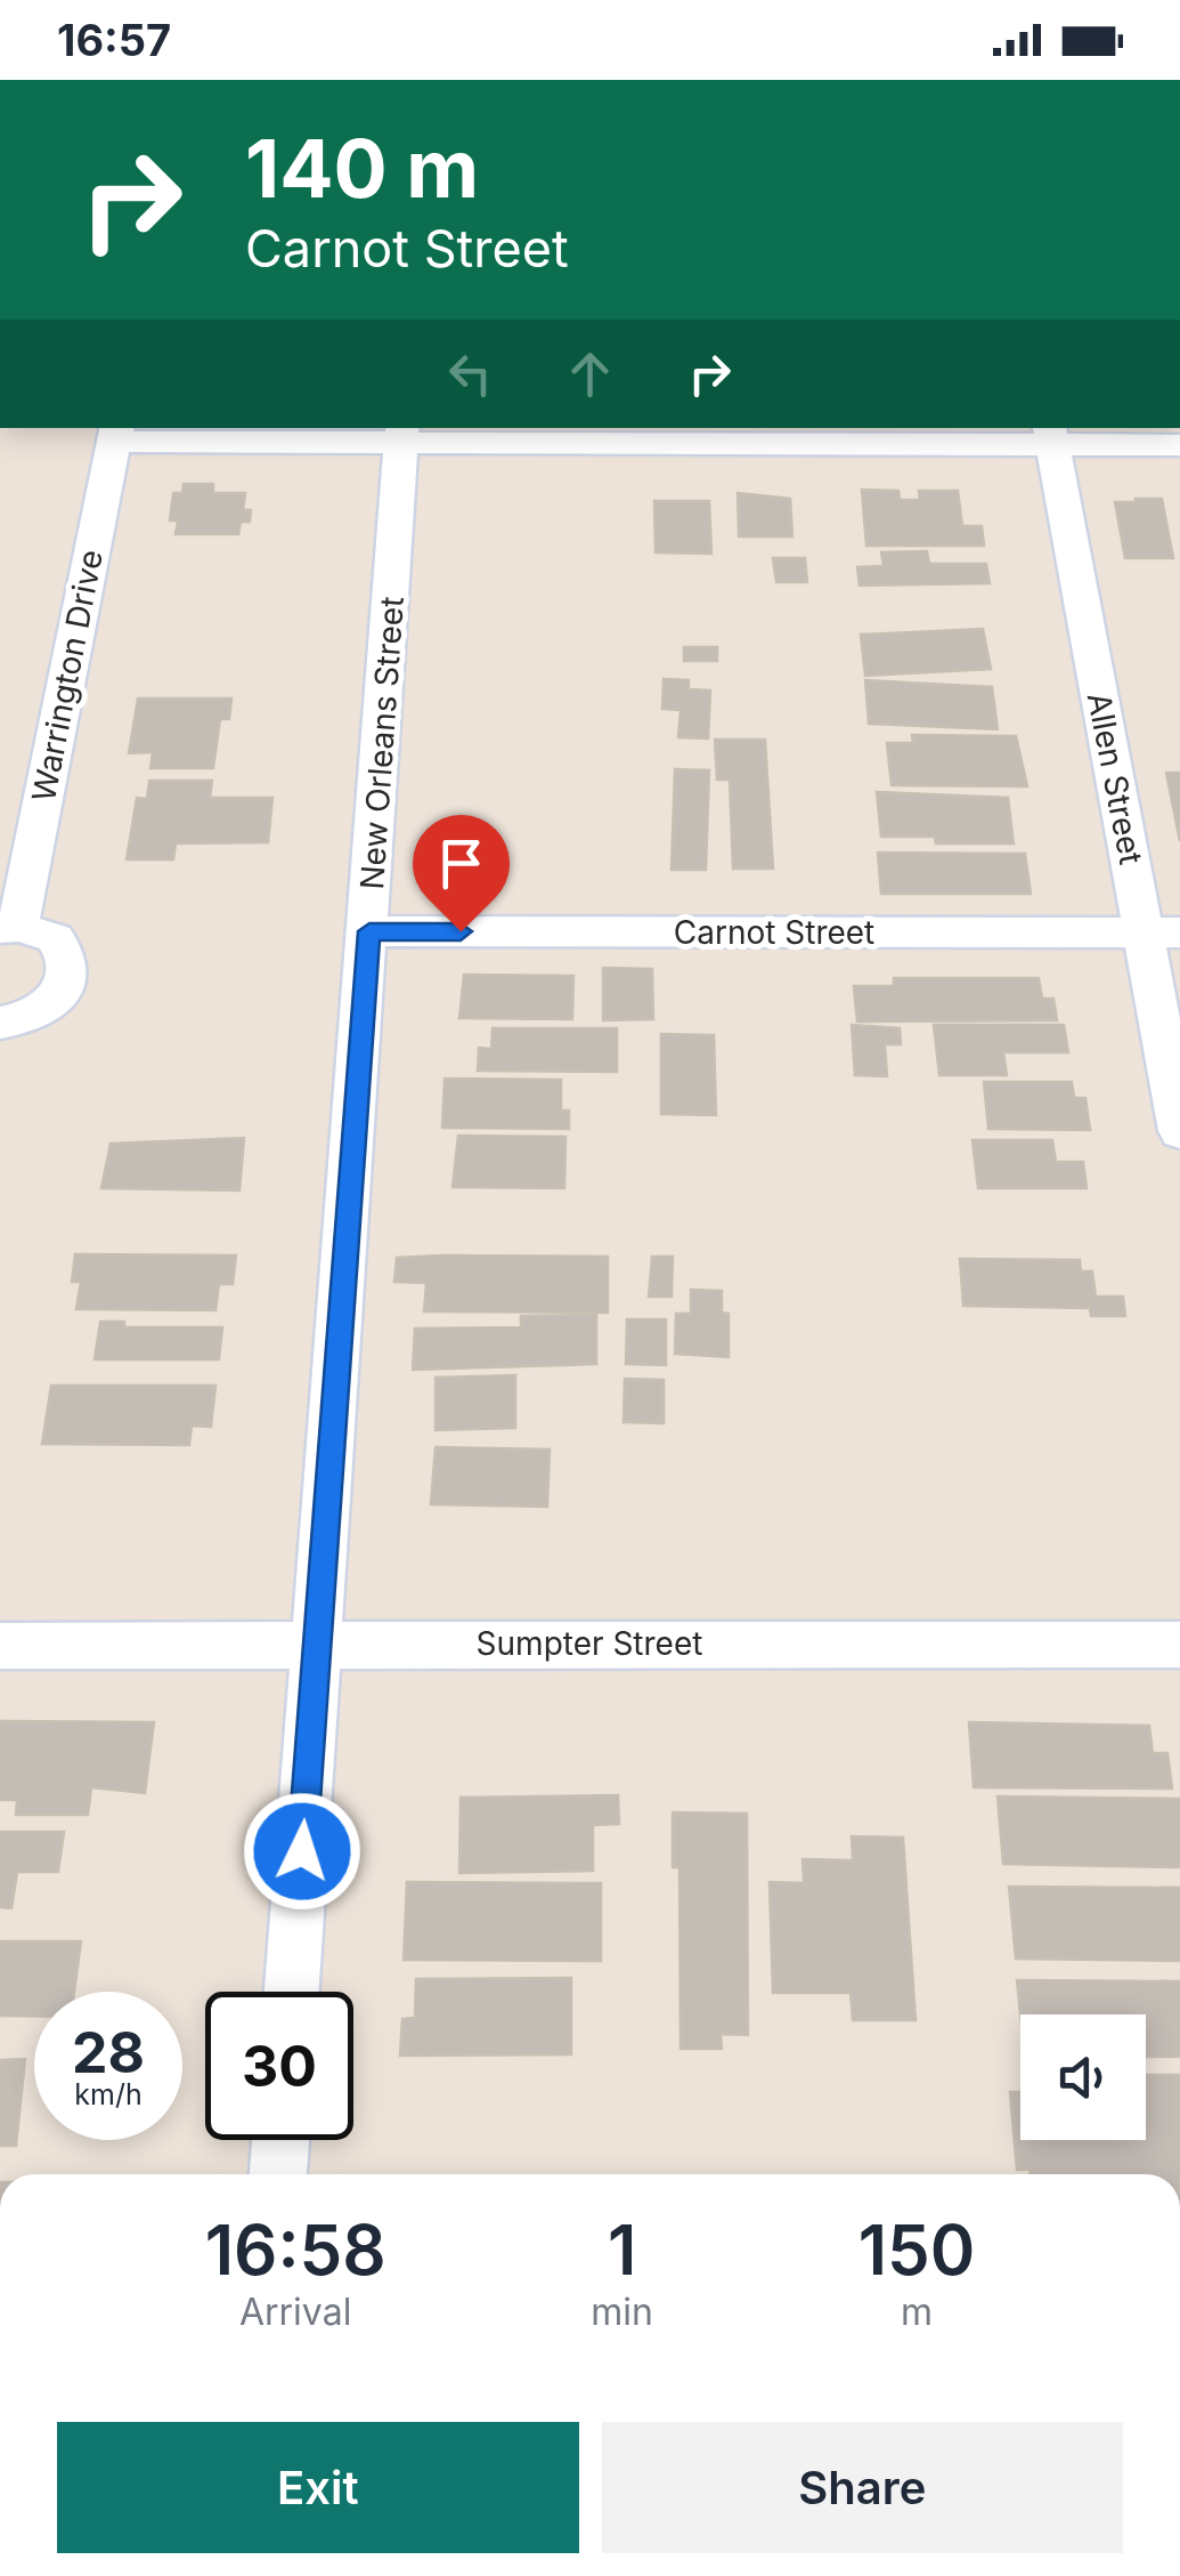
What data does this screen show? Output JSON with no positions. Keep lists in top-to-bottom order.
{
  "streets": {
    "street": [
      "Warrington Drive",
      "New Orleans Street",
      "Allen Street",
      "Carnot Street",
      "Sumpter Street"
    ]
  },
  "crossings": [
    ["New Orleans Street", "Carnot Street"],
    ["New Orleans Street", "Sumpter Street"],
    ["Allen Street", "Carnot Street"]
  ],
  "page": {
    "status": "16:57",
    "turn": ["140 m", "Carnot Street"],
    "speed": "28 km/h",
    "limit": "30",
    "eta": [
      "16:58",
      "Arrival",
      "1",
      "min",
      "150",
      "m"
    ],
    "buttons": ["Exit", "Share"]
  }
}
